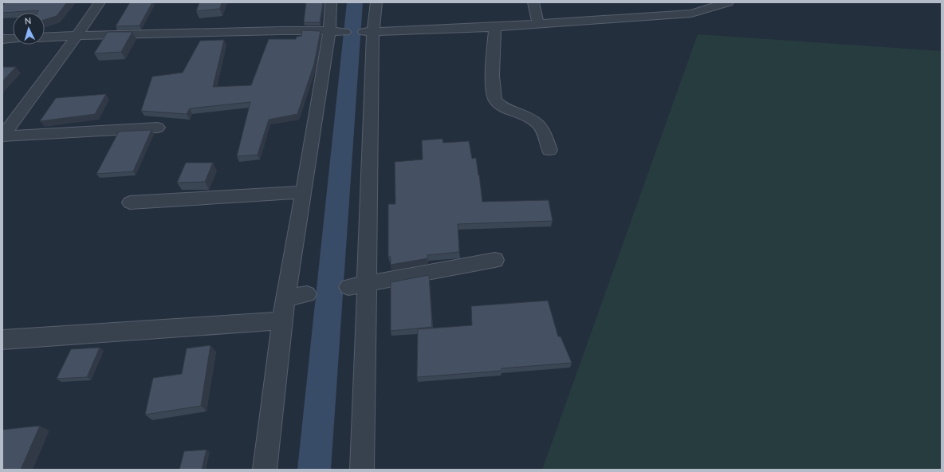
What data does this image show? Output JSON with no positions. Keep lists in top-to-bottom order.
{
  "north": "top"
}
